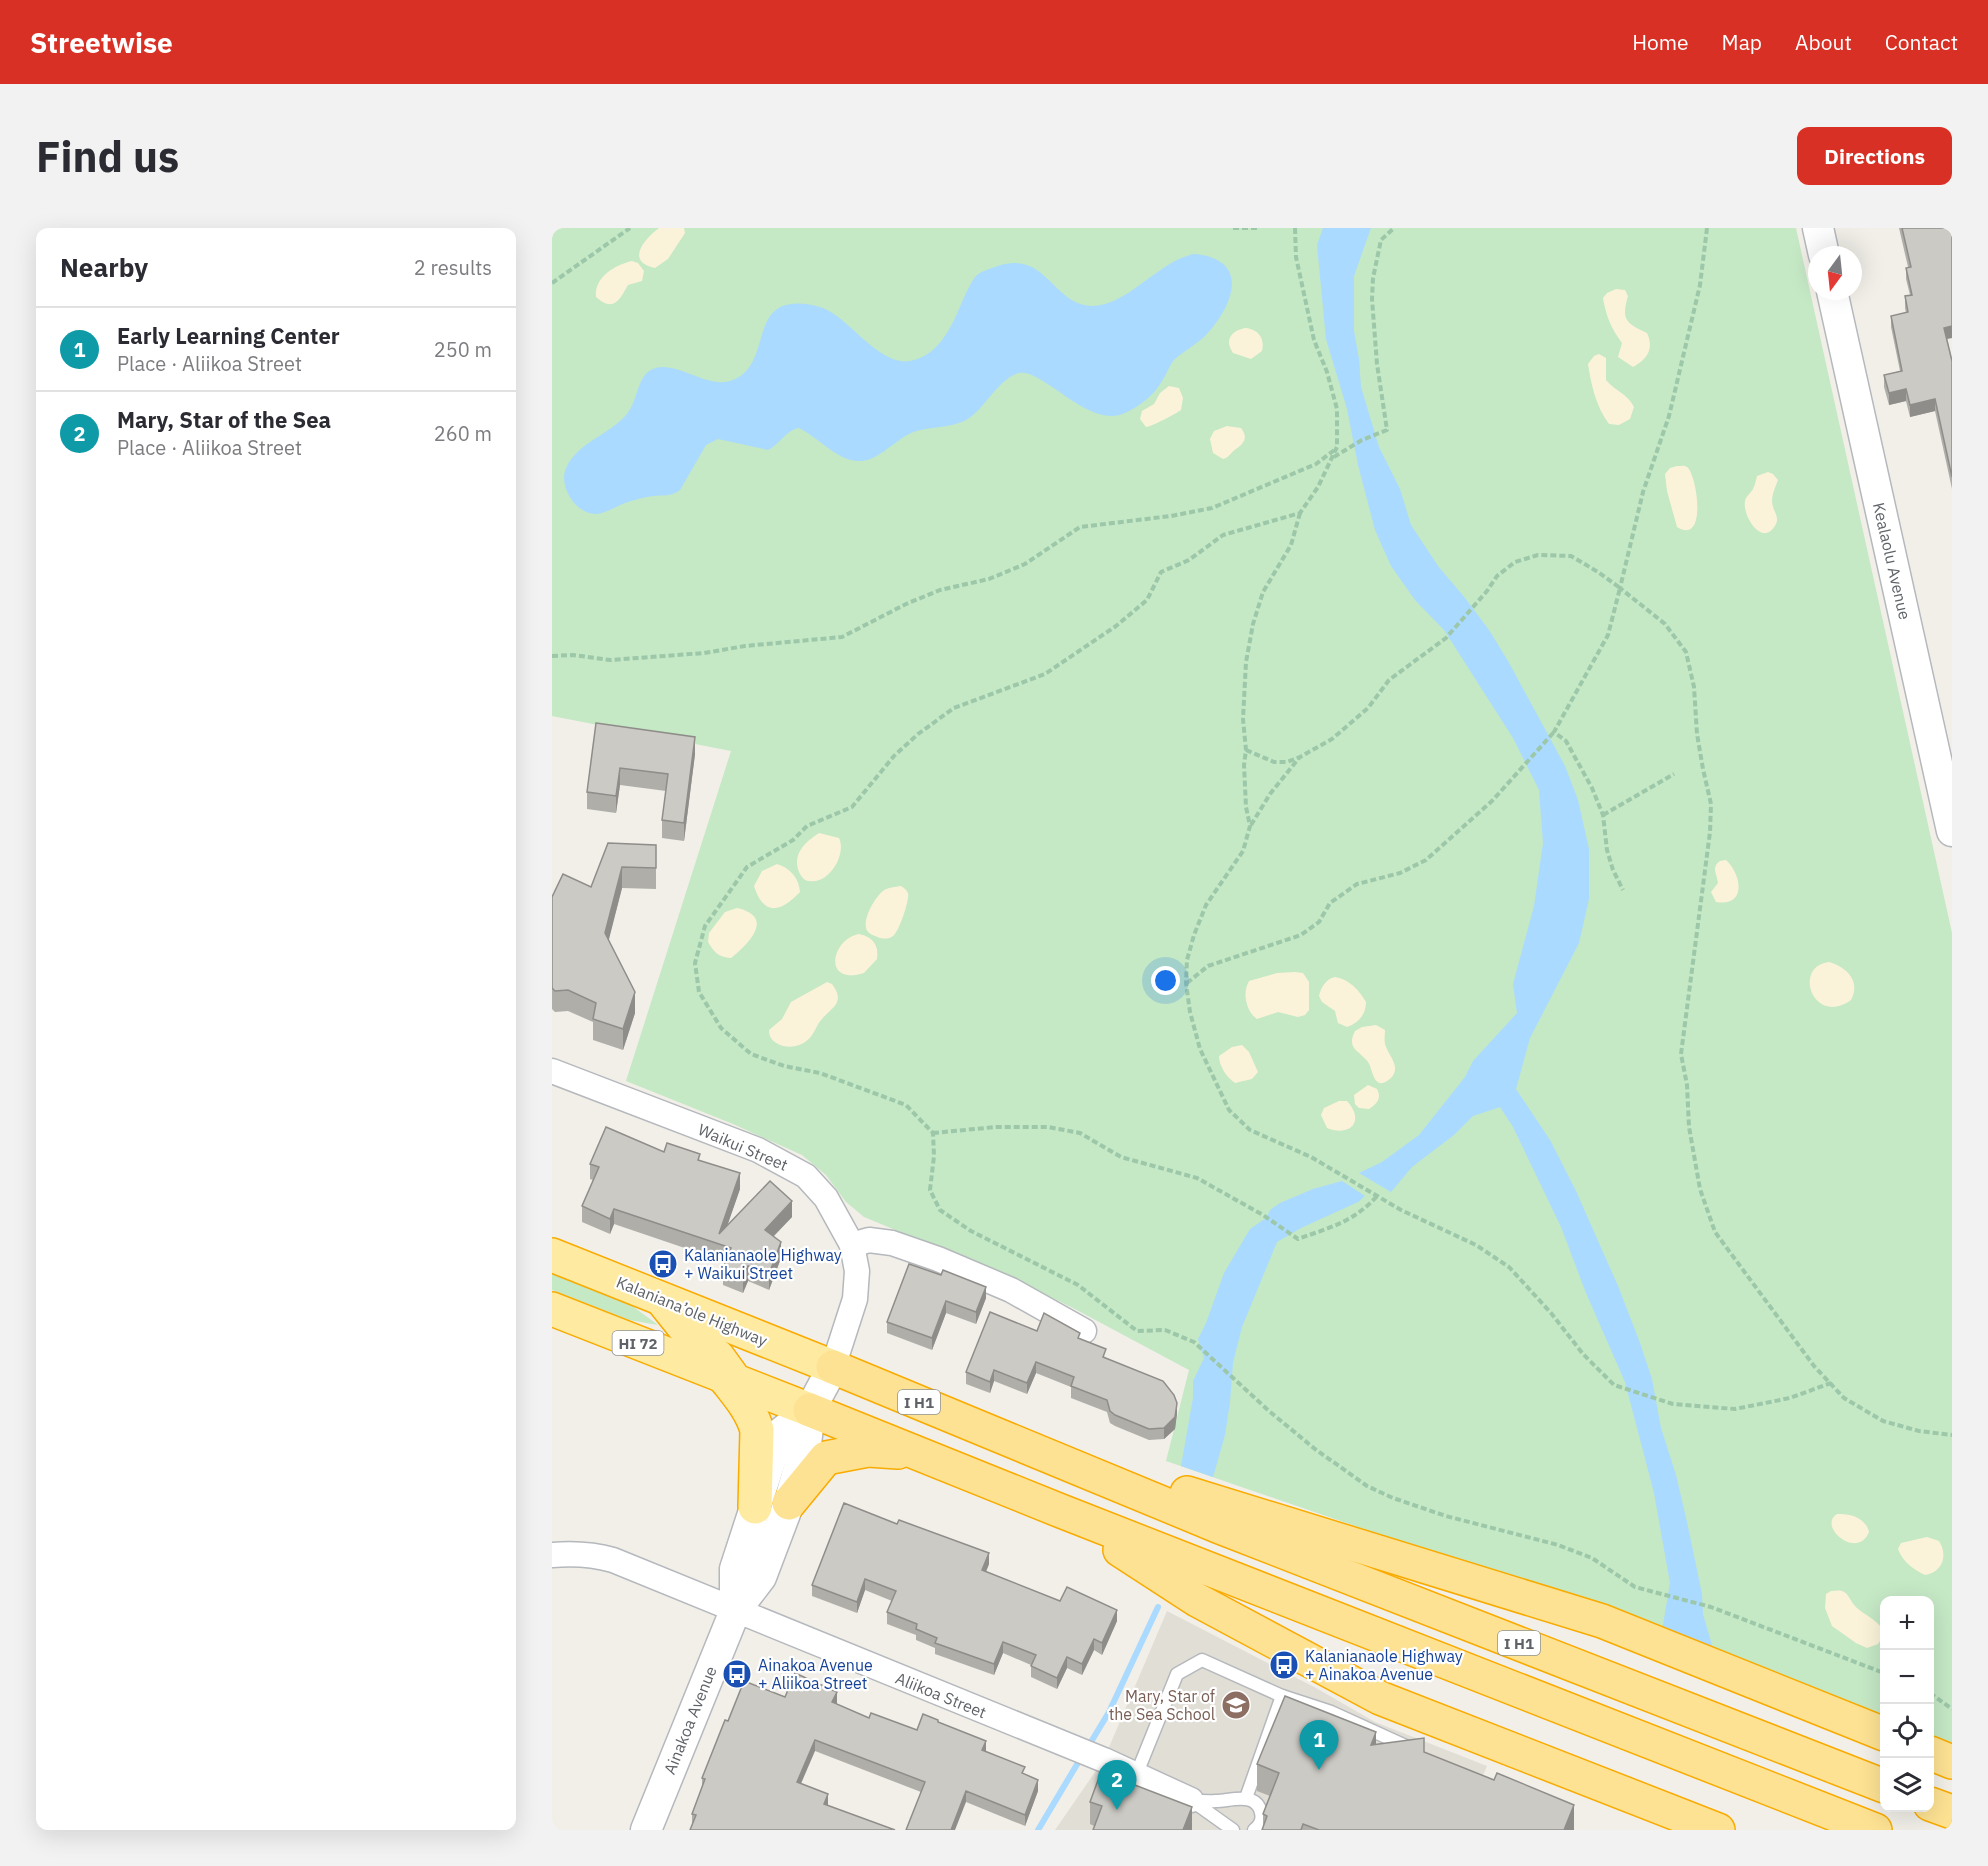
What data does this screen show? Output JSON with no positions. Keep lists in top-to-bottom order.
{
  "streets": {
    "highway": ["Kalaniana’ole Highway", "HI 72", "I H1"],
    "street": [
      "Kealaolu Avenue",
      "Waikui Street",
      "Aliikoa Street",
      "Ainakoa Avenue"
    ]
  },
  "crossings": [
    ["Waikui Street", "Kalaniana’ole Highway"],
    ["Waikui Street", "I H1"],
    ["Waikui Street", "Ainakoa Avenue"],
    ["Kalaniana’ole Highway", "I H1"],
    ["Kalaniana’ole Highway", "Ainakoa Avenue"],
    ["HI 72", "Ainakoa Avenue"],
    ["I H1", "Ainakoa Avenue"],
    ["Aliikoa Street", "Ainakoa Avenue"]
  ],
  "places": {
    "bus stop": ["Kalanianaole Highway + Waikui Street", "Kalanianaole Highway + Ainakoa Avenue", "Ainakoa Avenue + Aliikoa Street"],
    "school or university": ["Mary, Star of the Sea School"]
  },
  "north": "bottom",
  "page": {
    "header": "Streetwise",
    "nav": [
      "Home",
      "Map",
      "About",
      "Contact"
    ],
    "buttons": "Directions",
    "title": "Find us",
    "heading": ["Nearby", "2 results"],
    "list": [
      {
        "mark": "1",
        "name": "Early Learning Center",
        "note": "Place · Aliikoa Street",
        "value": "250 m"
      },
      {
        "mark": "2",
        "name": "Mary, Star of the Sea",
        "note": "Place · Aliikoa Street",
        "value": "260 m"
      }
    ],
    "map_buttons": ["+", "−"],
    "pins": ["1", "2"]
  }
}
